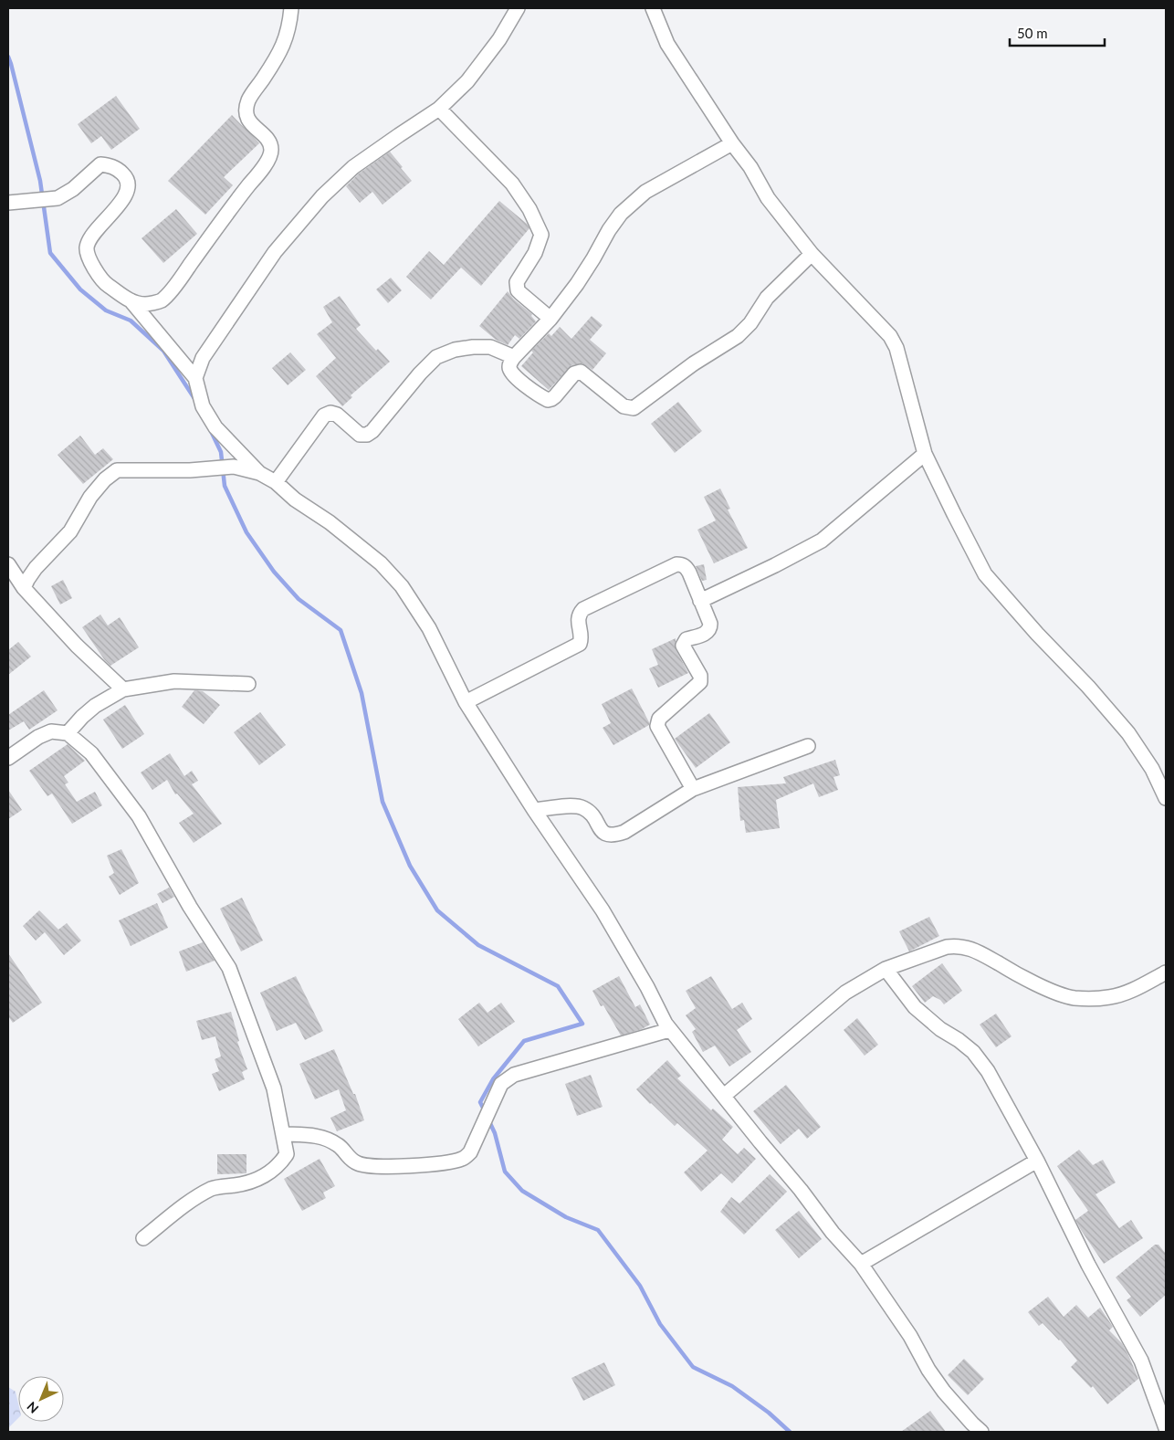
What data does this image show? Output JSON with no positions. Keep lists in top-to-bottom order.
{
  "scale_bar": "50 m",
  "north": "bottom left"
}
